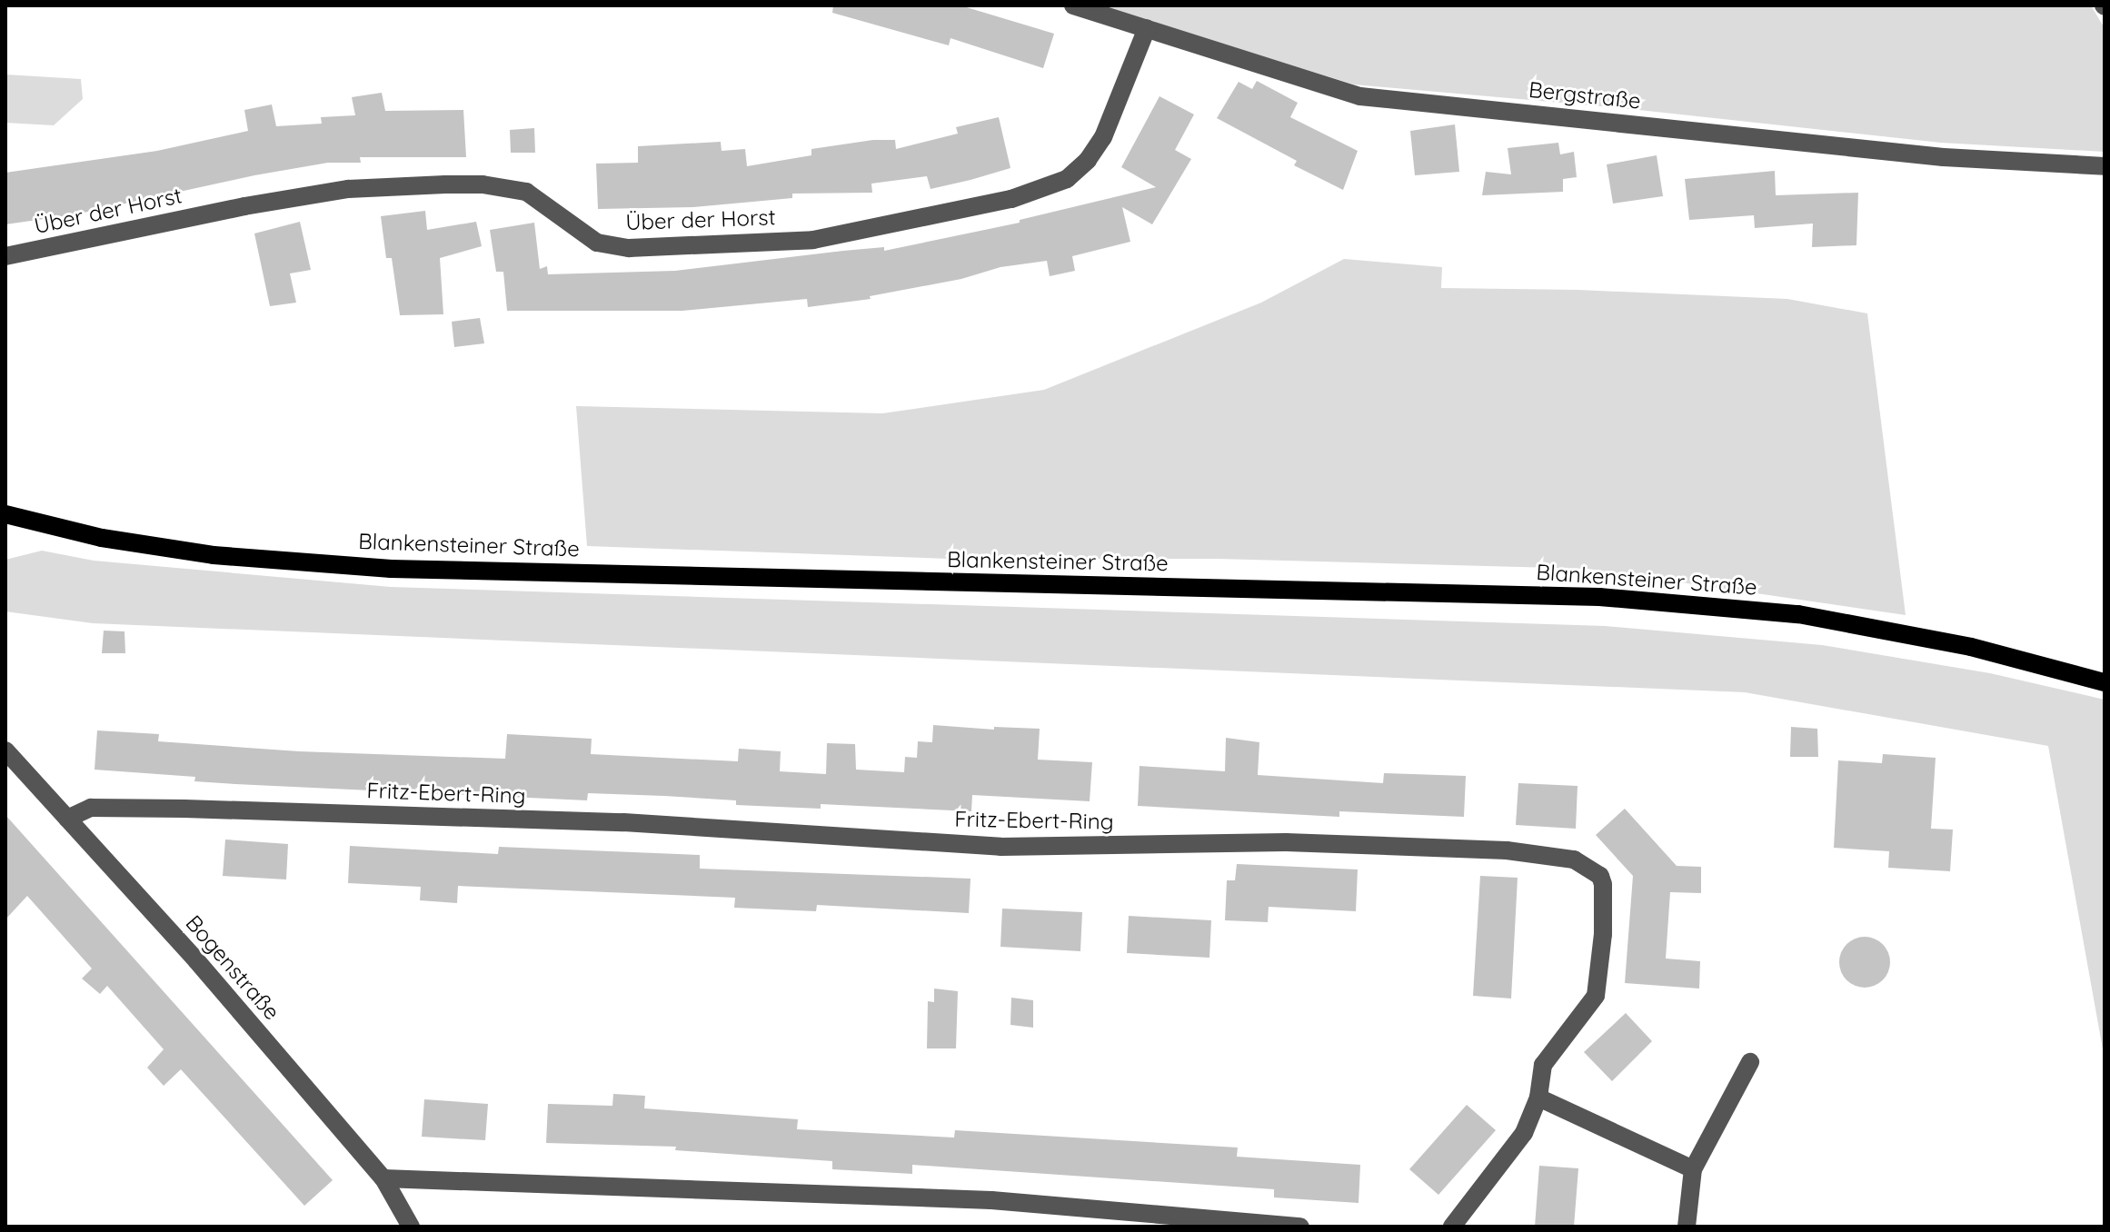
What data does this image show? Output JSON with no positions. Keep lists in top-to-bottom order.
{
  "streets": {
    "main road": ["Blankensteiner Straße"],
    "street": [
      "Bergstraße",
      "Über der Horst",
      "Fritz-Ebert-Ring",
      "Bogenstraße"
    ]
  },
  "crossings": [
    ["Bergstraße", "Über der Horst"],
    ["Fritz-Ebert-Ring", "Bogenstraße"]
  ]
}
